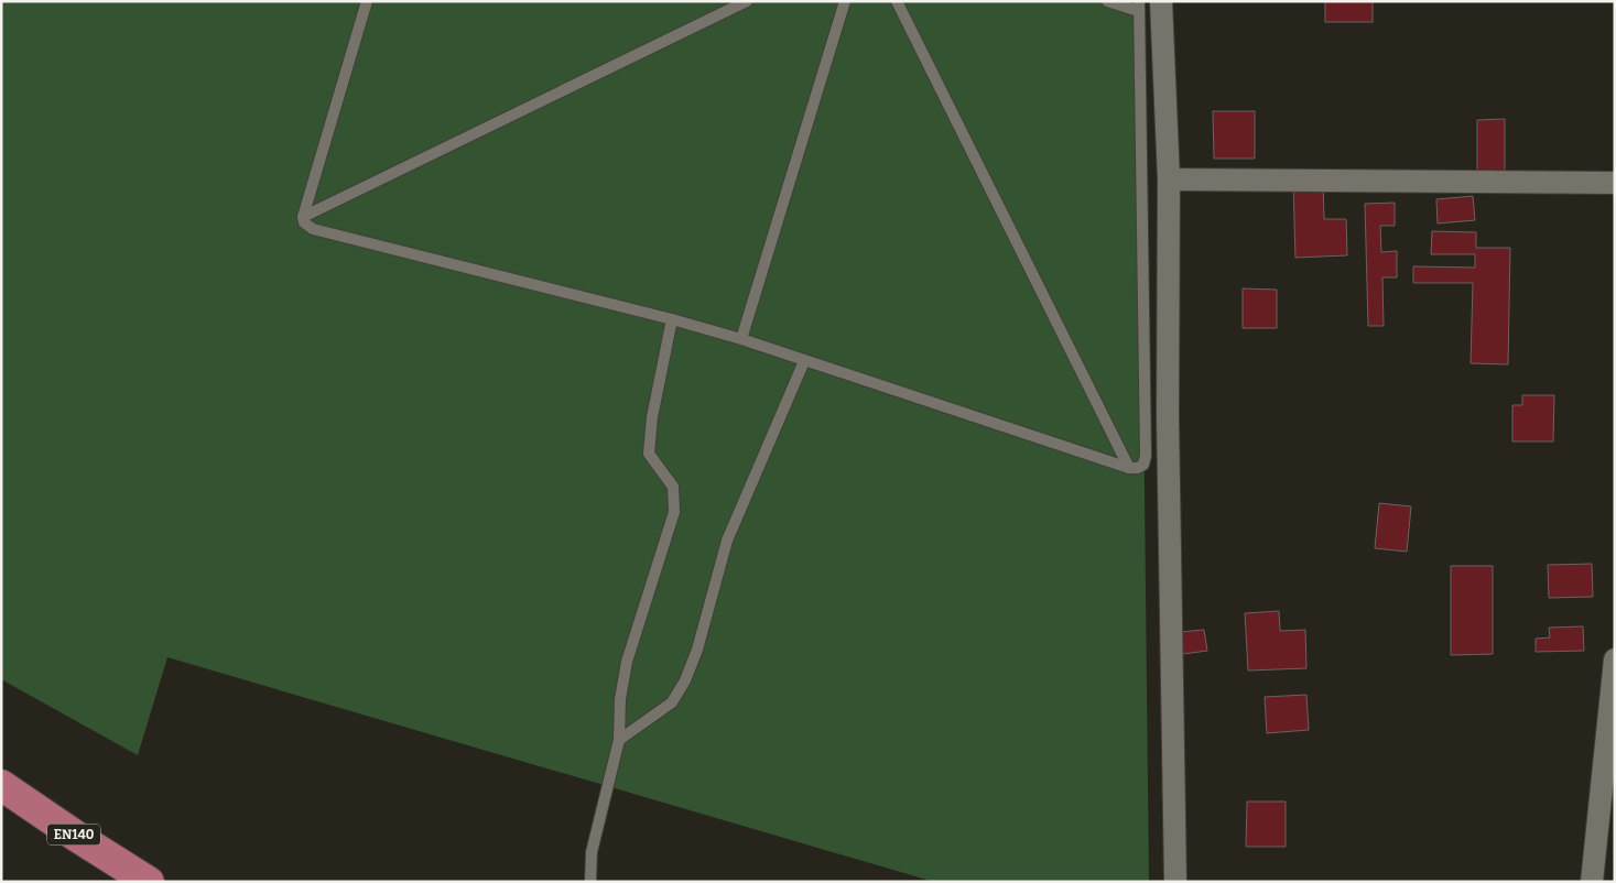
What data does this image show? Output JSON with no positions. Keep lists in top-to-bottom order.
{
  "streets": {
    "main road": ["EN140"]
  }
}
